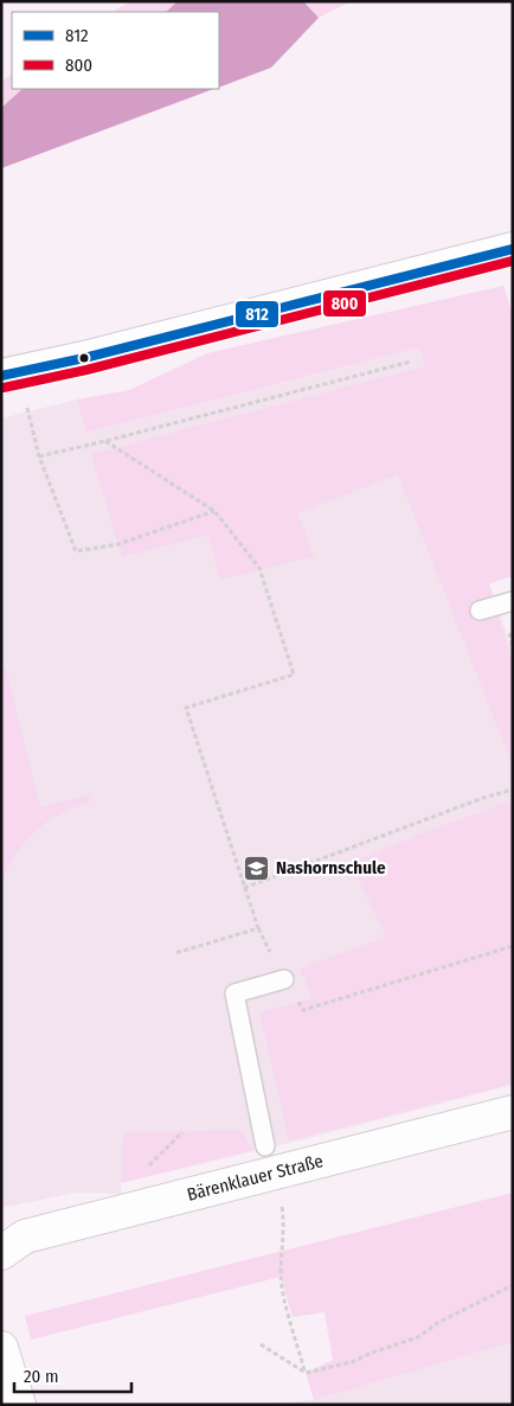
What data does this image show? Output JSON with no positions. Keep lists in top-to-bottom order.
{
  "streets": {
    "street": ["Bärenklauer Straße"]
  },
  "places": {
    "school or university": ["Nashornschule"]
  },
  "lines": ["transit line 812", "transit line 800"],
  "legend": ["812", "800"],
  "scale_bar": "20 m"
}
